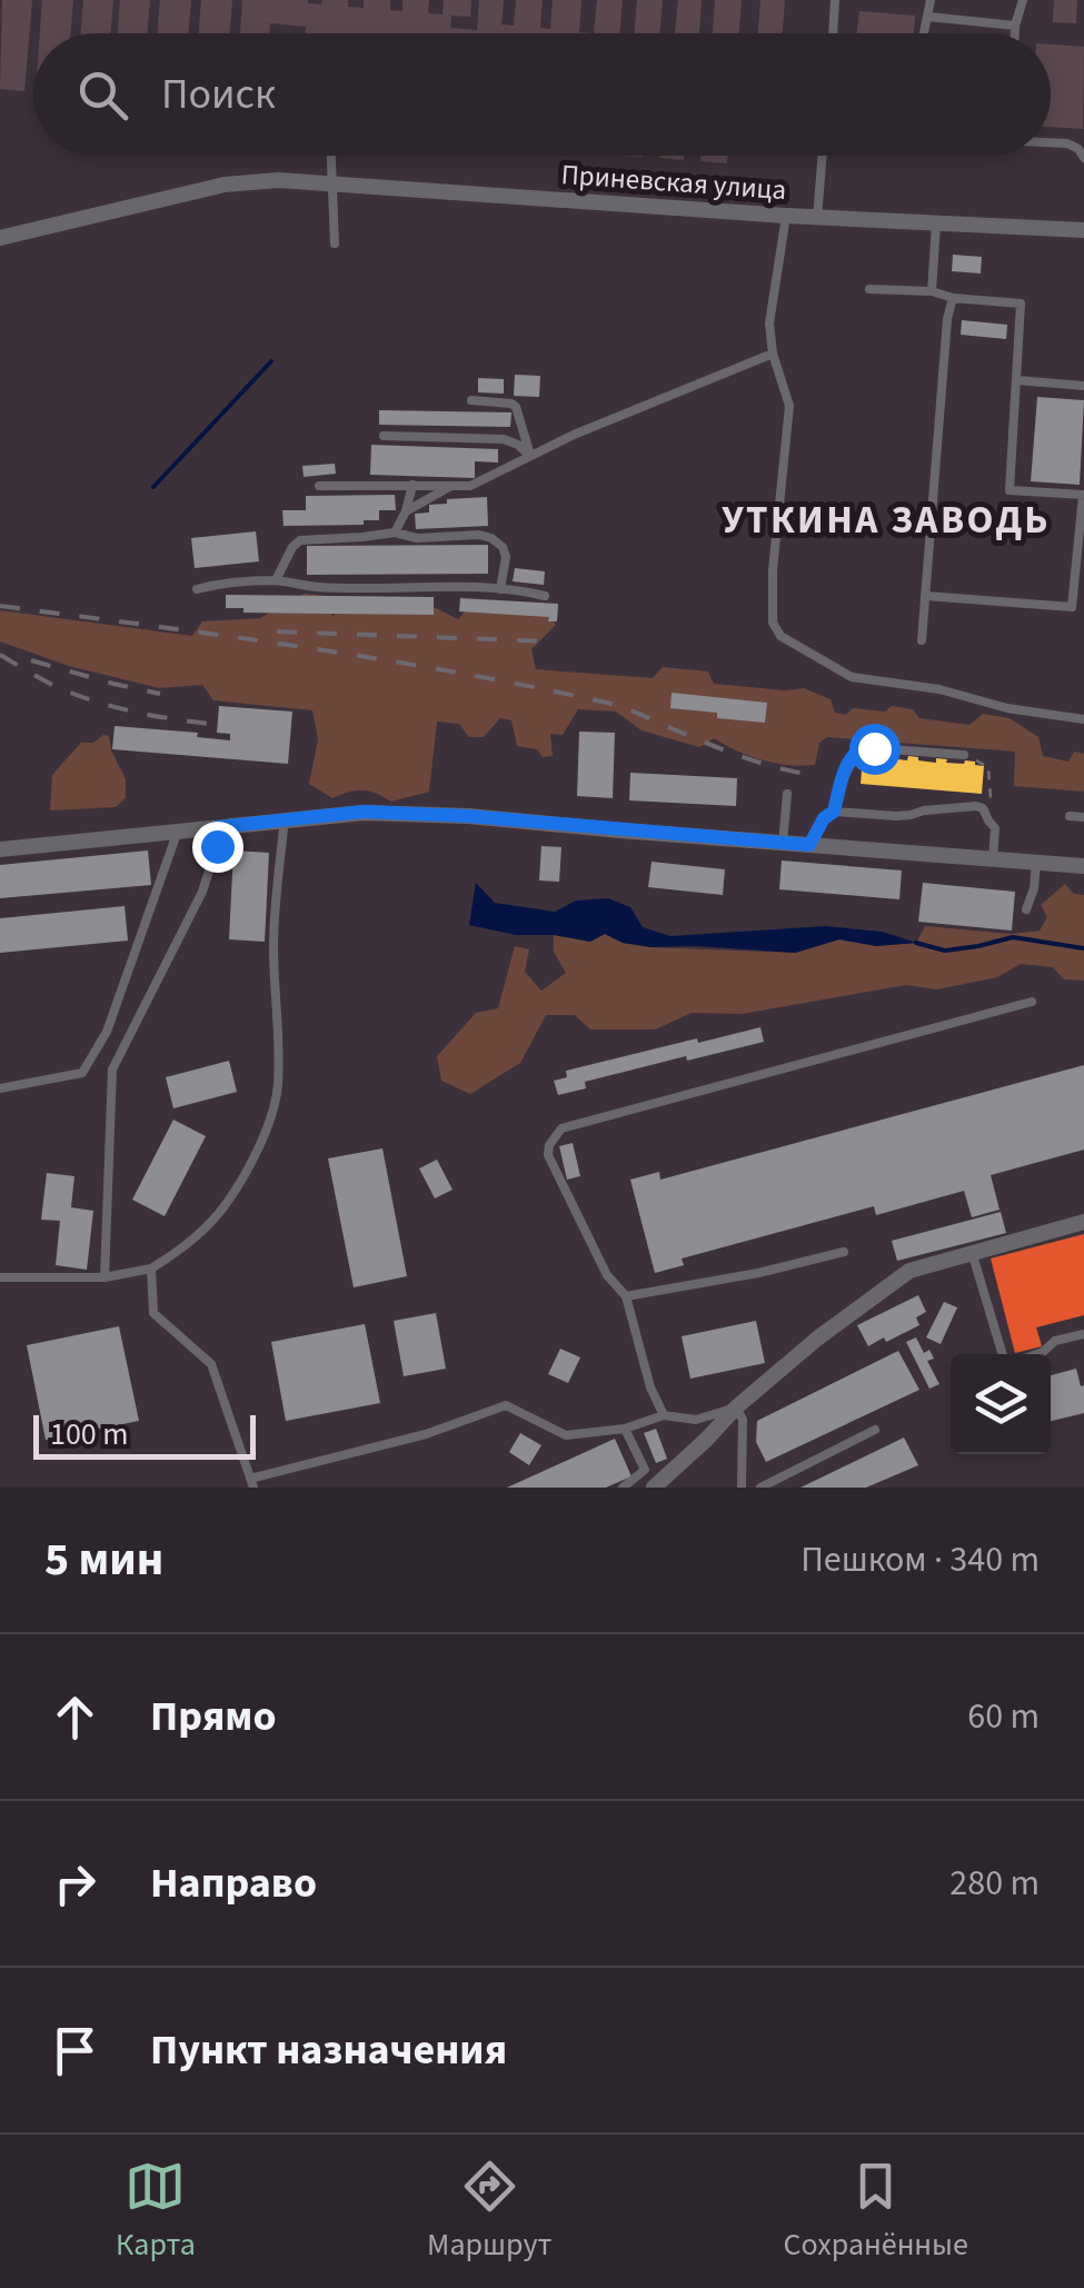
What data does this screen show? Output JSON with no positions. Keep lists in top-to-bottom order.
{
  "streets": {
    "street": ["Приневская улица"]
  },
  "districts": ["УТКИНА ЗАВОДЬ"],
  "scale_bar": "100 m",
  "page": {
    "search": "Поиск",
    "scale": "100 m",
    "heading": ["5 мин", "Пешком · 340 m"],
    "list": [
      ["Прямо", "60 m"],
      ["Направо", "280 m"],
      "Пункт назначения"
    ],
    "nav": ["Карта", "Маршрут", "Сохранённые"]
  }
}
